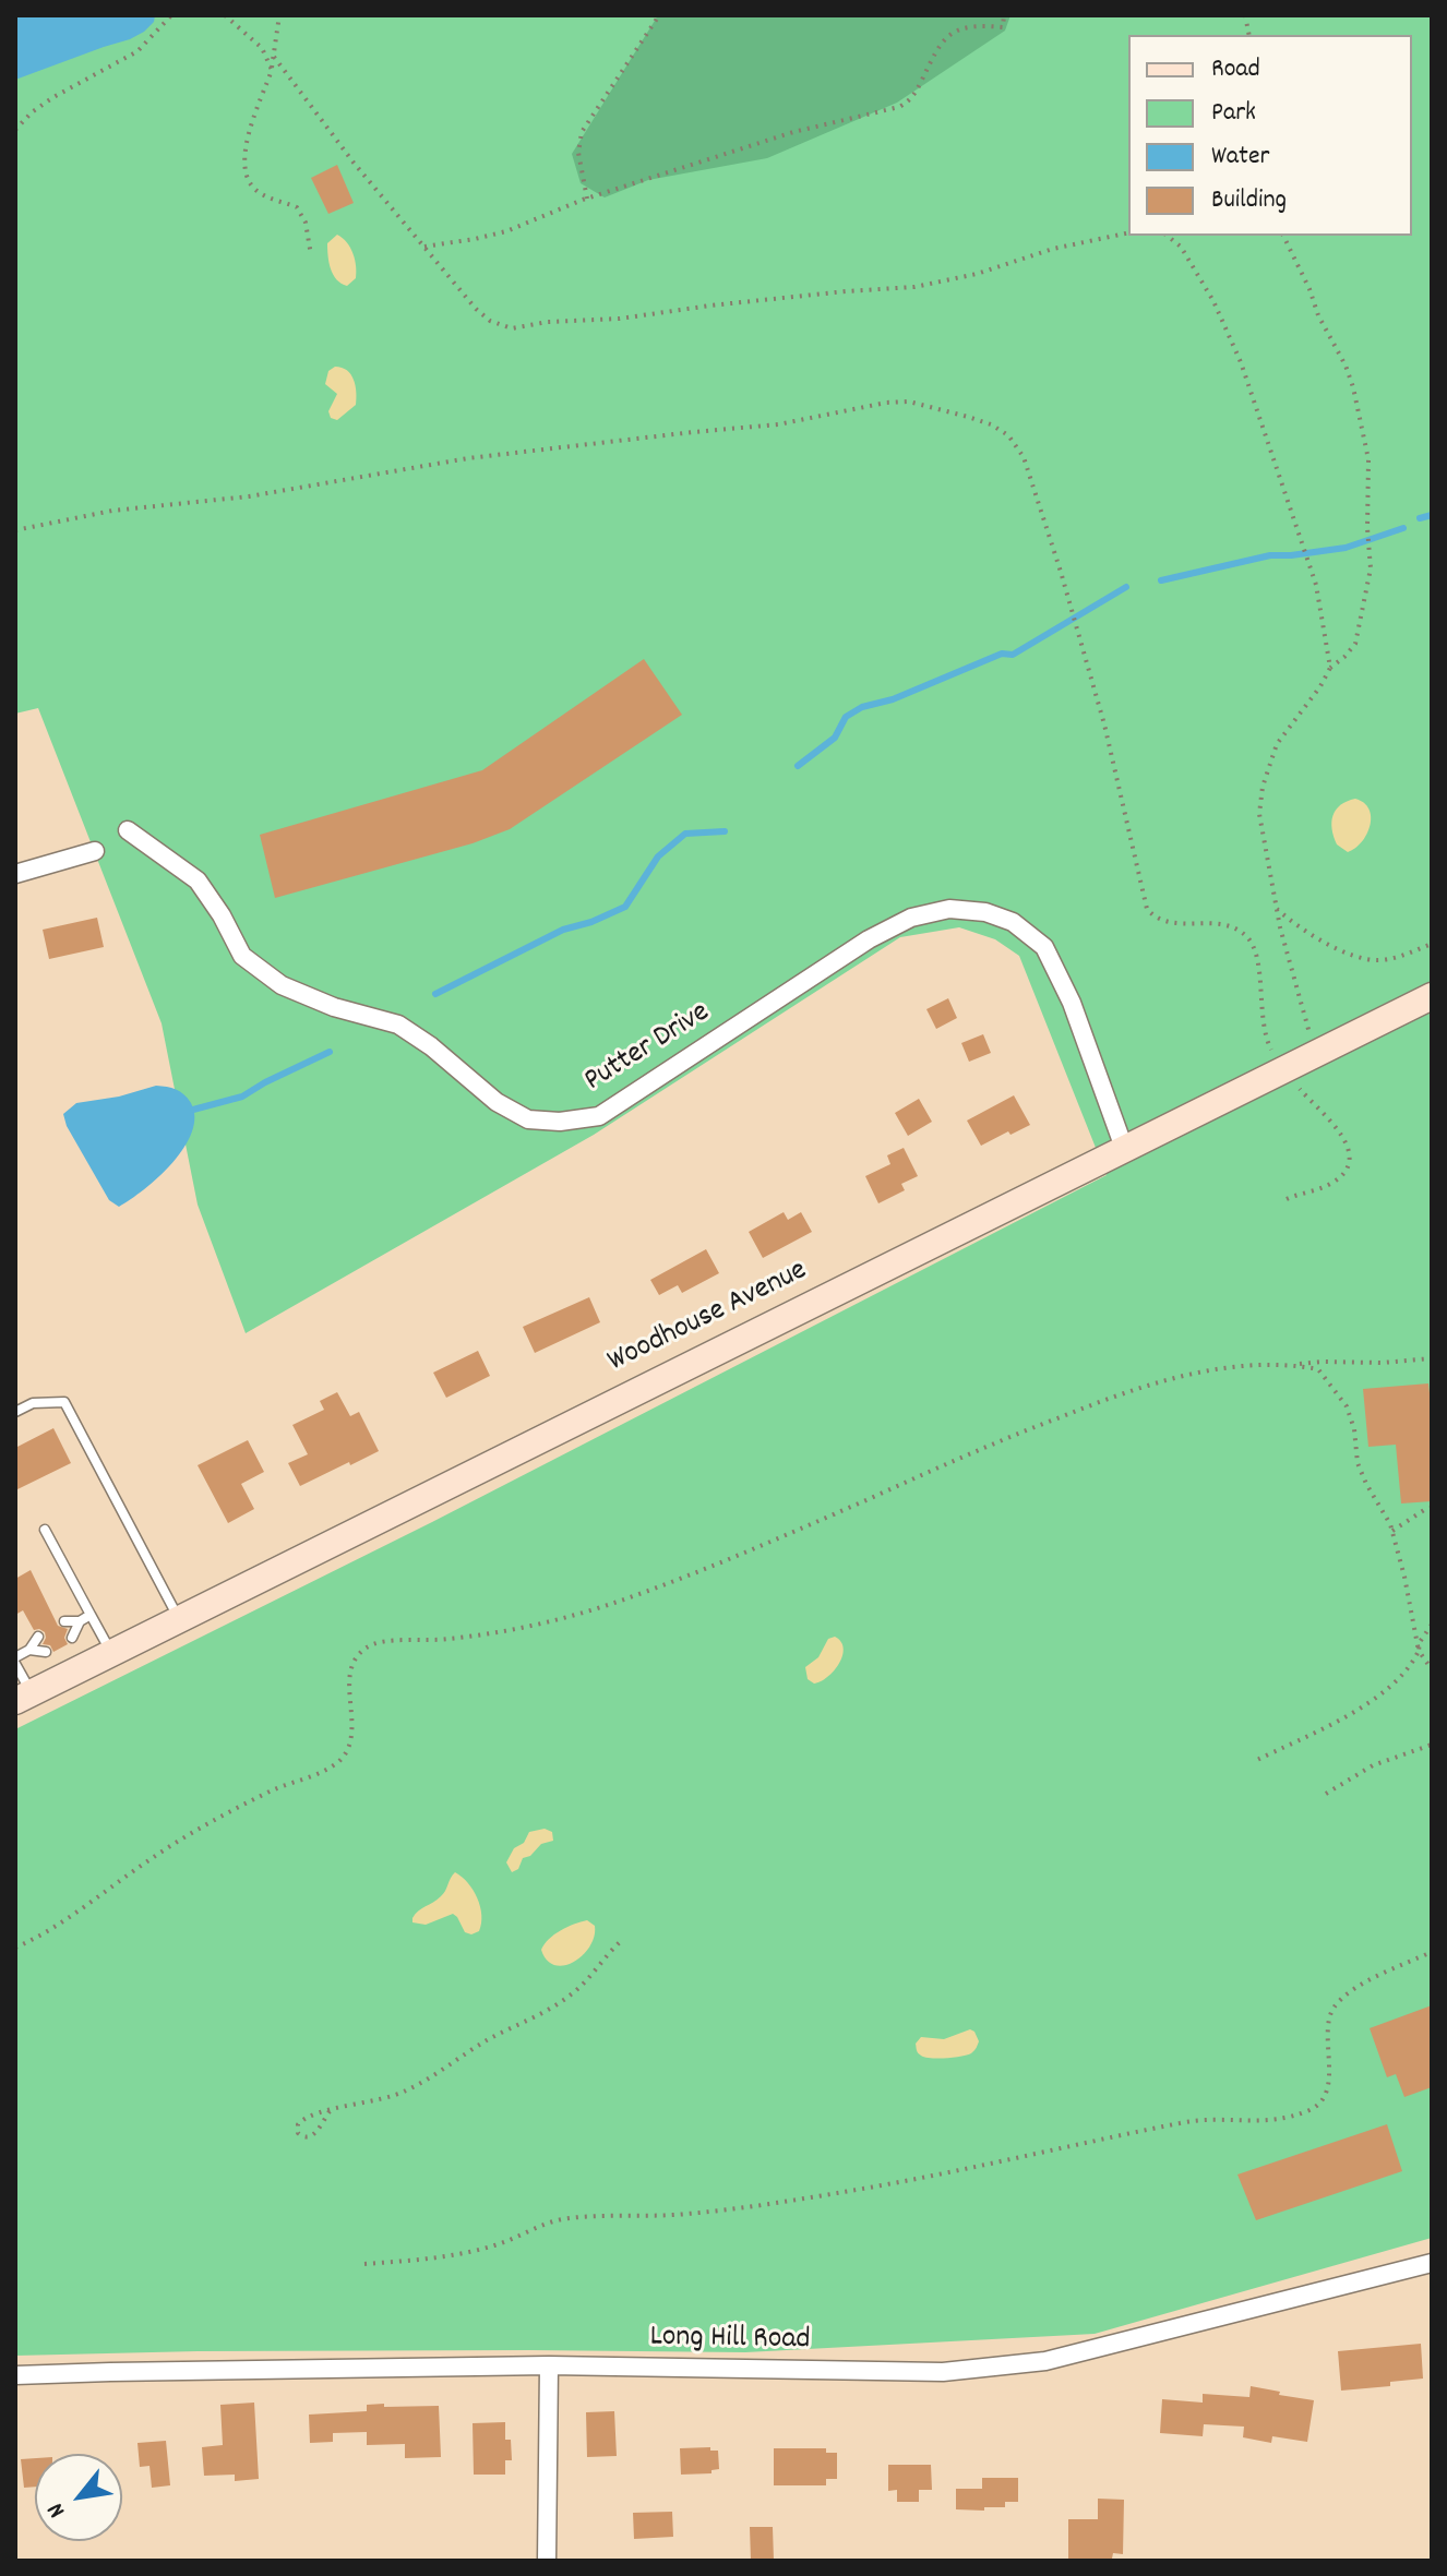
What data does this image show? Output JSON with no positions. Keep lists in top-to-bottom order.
{
  "streets": {
    "main road": ["Woodhouse Avenue"],
    "street": ["Putter Drive", "Long Hill Road"]
  },
  "crossings": [
    ["Putter Drive", "Woodhouse Avenue"]
  ],
  "legend": [
    "Road",
    "Park",
    "Water",
    "Building"
  ],
  "north": "bottom left"
}
